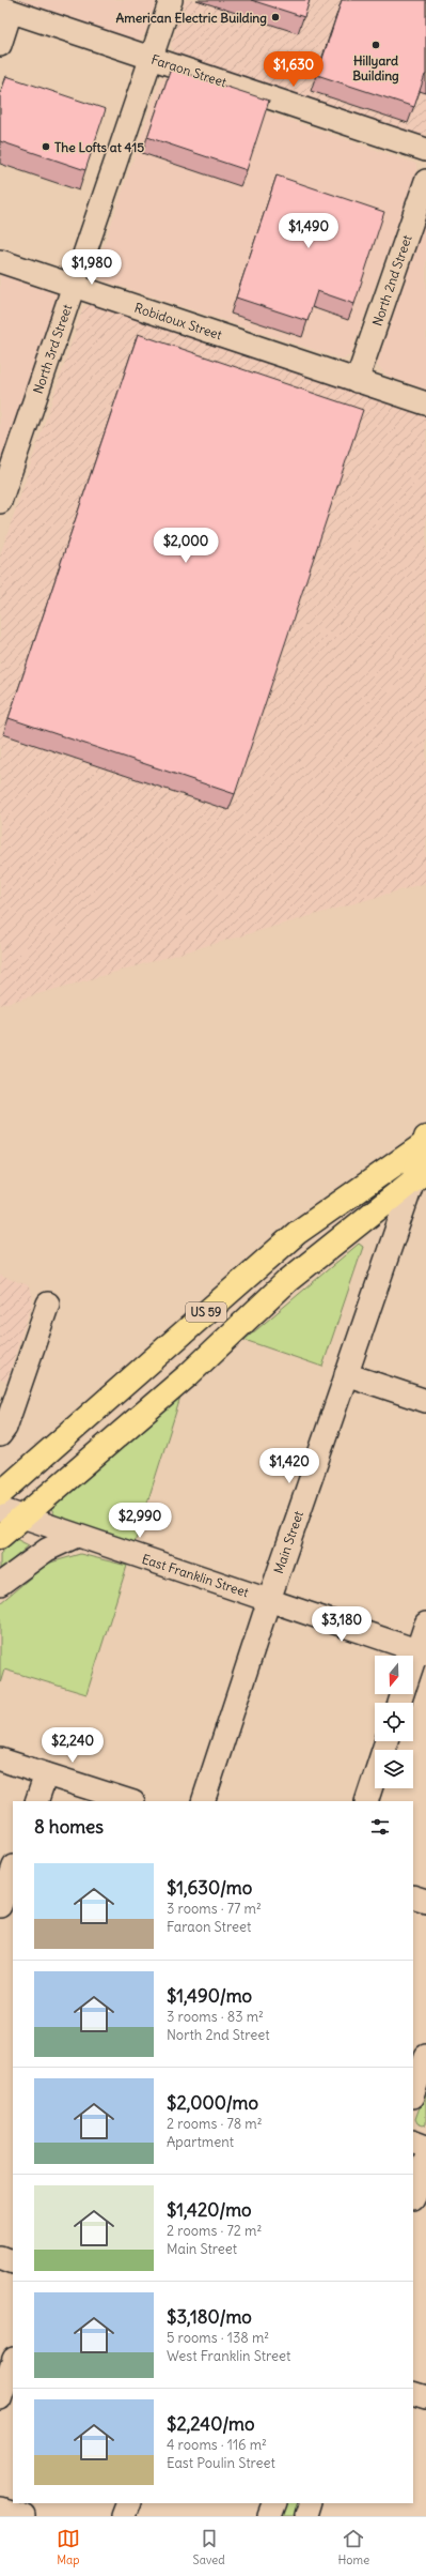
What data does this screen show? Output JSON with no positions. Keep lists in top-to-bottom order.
{
  "streets": {
    "main road": ["US 59", "Main Street"],
    "street": [
      "Faraon Street",
      "North 2nd Street",
      "Robidoux Street",
      "North 3rd Street",
      "East Franklin Street"
    ]
  },
  "crossings": [
    ["Faraon Street", "North 3rd Street"],
    ["North 2nd Street", "Robidoux Street"],
    ["Robidoux Street", "North 3rd Street"],
    ["US 59", "Main Street"],
    ["US 59", "East Franklin Street"],
    ["Main Street", "East Franklin Street"]
  ],
  "places": ["American Electric Building", "Hillyard Building", "The Lofts at 415"],
  "north": "bottom",
  "page": {
    "price": [
      "$1,630",
      "$1,490",
      "$1,980",
      "$2,000",
      "$1,420",
      "$2,990",
      "$3,180",
      "$2,240"
    ],
    "heading": "8 homes",
    "list": [
      {
        "name": "$1,630/mo",
        "note": "3 rooms · 77 m² · Faraon Street"
      },
      {
        "name": "$1,490/mo",
        "note": "3 rooms · 83 m² · North 2nd Street"
      },
      {
        "name": "$2,000/mo",
        "note": "2 rooms · 78 m² · Apartment"
      },
      {
        "name": "$1,420/mo",
        "note": "2 rooms · 72 m² · Main Street"
      },
      {
        "name": "$3,180/mo",
        "note": "5 rooms · 138 m² · West Franklin Street"
      },
      {
        "name": "$2,240/mo",
        "note": "4 rooms · 116 m² · East Poulin Street"
      }
    ],
    "tabs": ["Map", "Saved", "Home"]
  }
}
